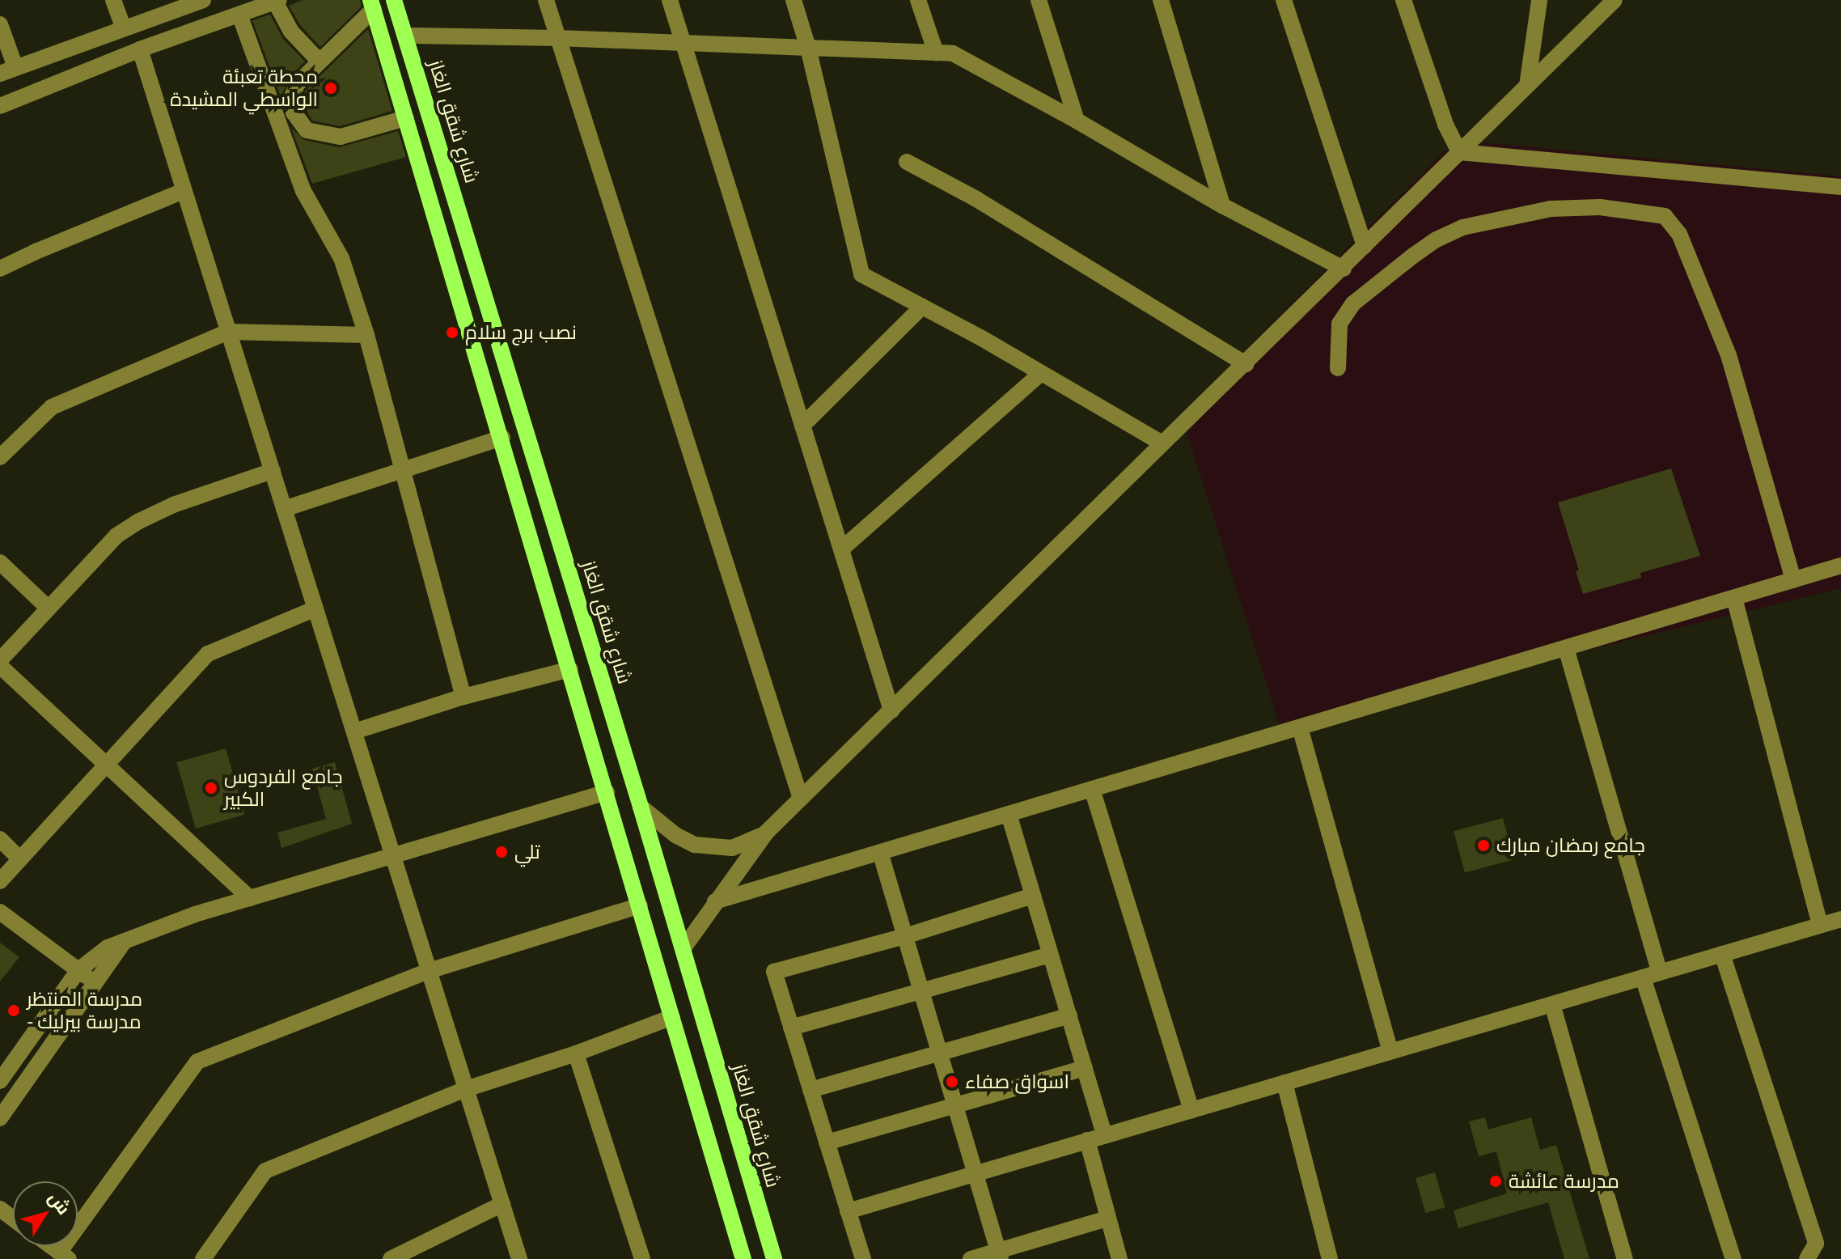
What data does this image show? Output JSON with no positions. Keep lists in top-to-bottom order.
{
  "streets": {
    "main road": ["شارع شقق الغاز"]
  },
  "places": [
    "محطة تعبئة الواسطي المشيدة",
    "نصب برج سلام",
    "جامع الفردوس الكبير",
    "جامع رمضان مبارك",
    "تلي",
    "مدرسة المنتظر - مدرسة بيرليك",
    "اسواق صفاء",
    "مدرسة عائشة"
  ],
  "north": "top right"
}
